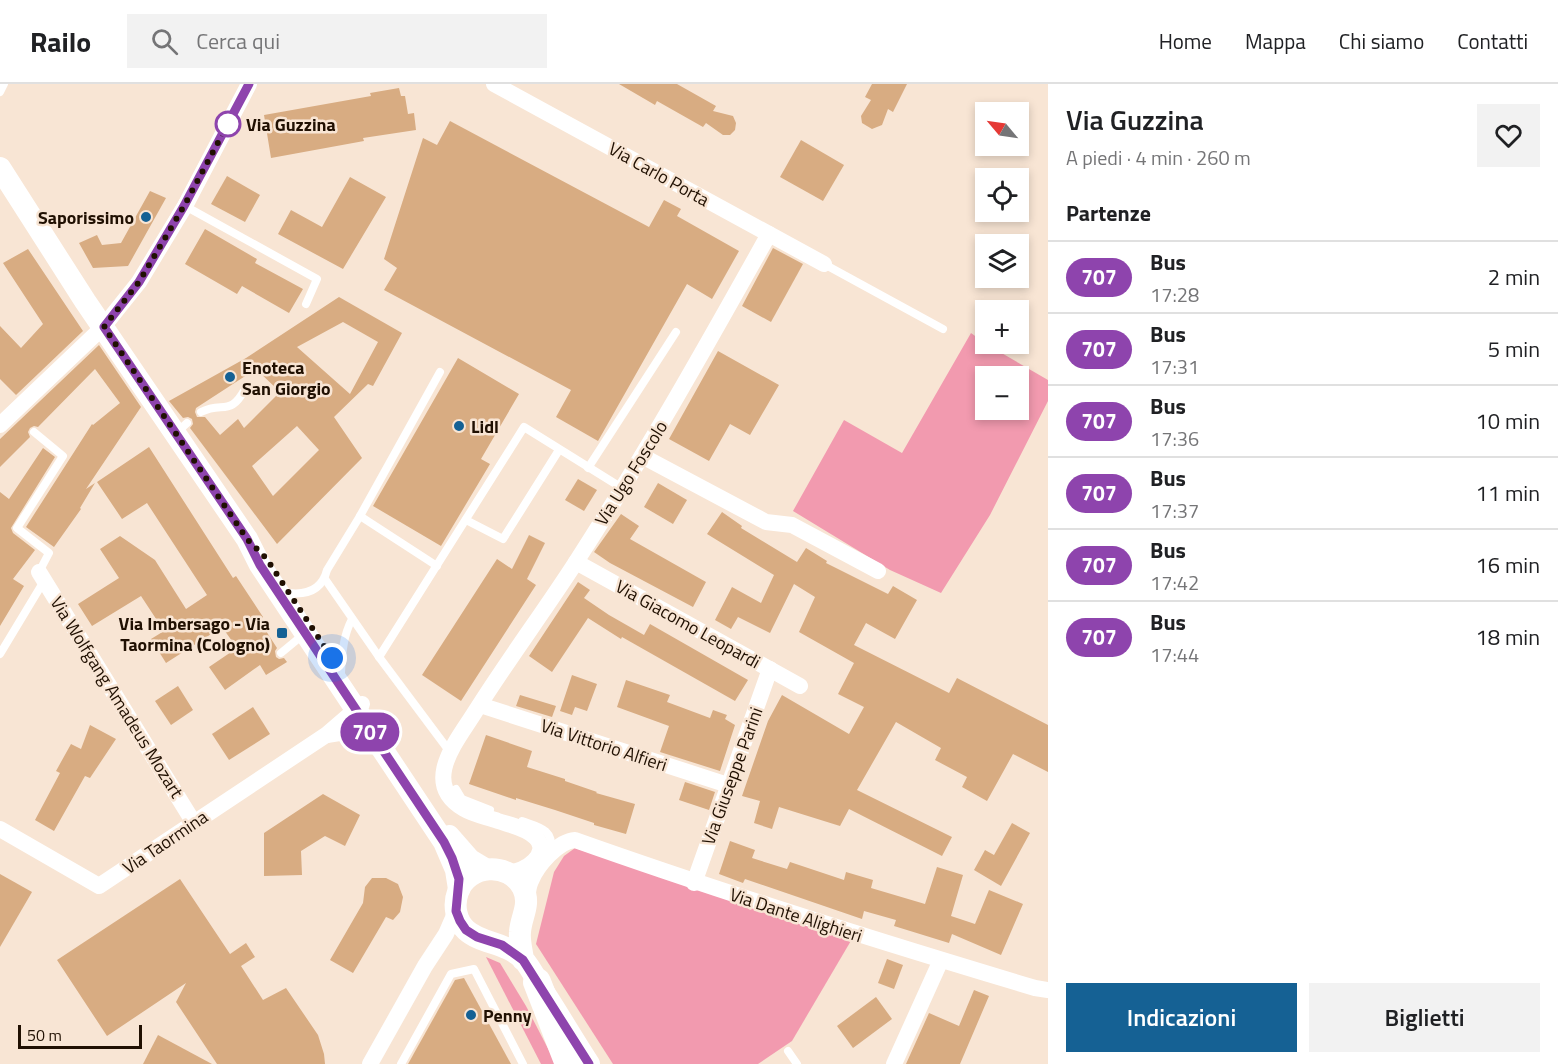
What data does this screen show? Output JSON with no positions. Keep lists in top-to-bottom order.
{
  "streets": {
    "street": [
      "Via Carlo Porta",
      "Via Ugo Foscolo",
      "Via Giacomo Leopardi",
      "Via Wolfgang Amadeus Mozart",
      "Via Vittorio Alfieri",
      "Via Giuseppe Parini",
      "Via Taormina",
      "Via Dante Alighieri"
    ]
  },
  "crossings": [
    ["Via Carlo Porta", "Via Ugo Foscolo"],
    ["Via Ugo Foscolo", "Via Giacomo Leopardi"],
    ["Via Ugo Foscolo", "Via Vittorio Alfieri"],
    ["Via Giacomo Leopardi", "Via Giuseppe Parini"],
    ["Via Wolfgang Amadeus Mozart", "Via Taormina"],
    ["Via Vittorio Alfieri", "Via Giuseppe Parini"],
    ["Via Giuseppe Parini", "Via Dante Alighieri"]
  ],
  "places": {
    "other": [
      "Via Guzzina",
      "Saporissimo",
      "Enoteca San Giorgio",
      "Lidl",
      "Penny"
    ],
    "transit": ["Via Imbersago - Via Taormina (Cologno)"]
  },
  "lines": ["bus line 707"],
  "scale_bar": "50 m",
  "north": "top left",
  "page": {
    "header": "Railo",
    "search": "Cerca qui",
    "nav": [
      "Home",
      "Mappa",
      "Chi siamo",
      "Contatti"
    ],
    "on_map": "707",
    "heading": [
      ["Via Guzzina", "A piedi · 4 min · 260 m"],
      "Partenze"
    ],
    "map_buttons": ["+", "−"],
    "list": [
      {
        "mark": "707",
        "name": "Bus",
        "note": "17:28",
        "value": "2 min"
      },
      {
        "mark": "707",
        "name": "Bus",
        "note": "17:31",
        "value": "5 min"
      },
      {
        "mark": "707",
        "name": "Bus",
        "note": "17:36",
        "value": "10 min"
      },
      {
        "mark": "707",
        "name": "Bus",
        "note": "17:37",
        "value": "11 min"
      },
      {
        "mark": "707",
        "name": "Bus",
        "note": "17:42",
        "value": "16 min"
      },
      {
        "mark": "707",
        "name": "Bus",
        "note": "17:44",
        "value": "18 min"
      }
    ],
    "buttons": ["Indicazioni", "Biglietti"],
    "scale": "50 m"
  }
}
